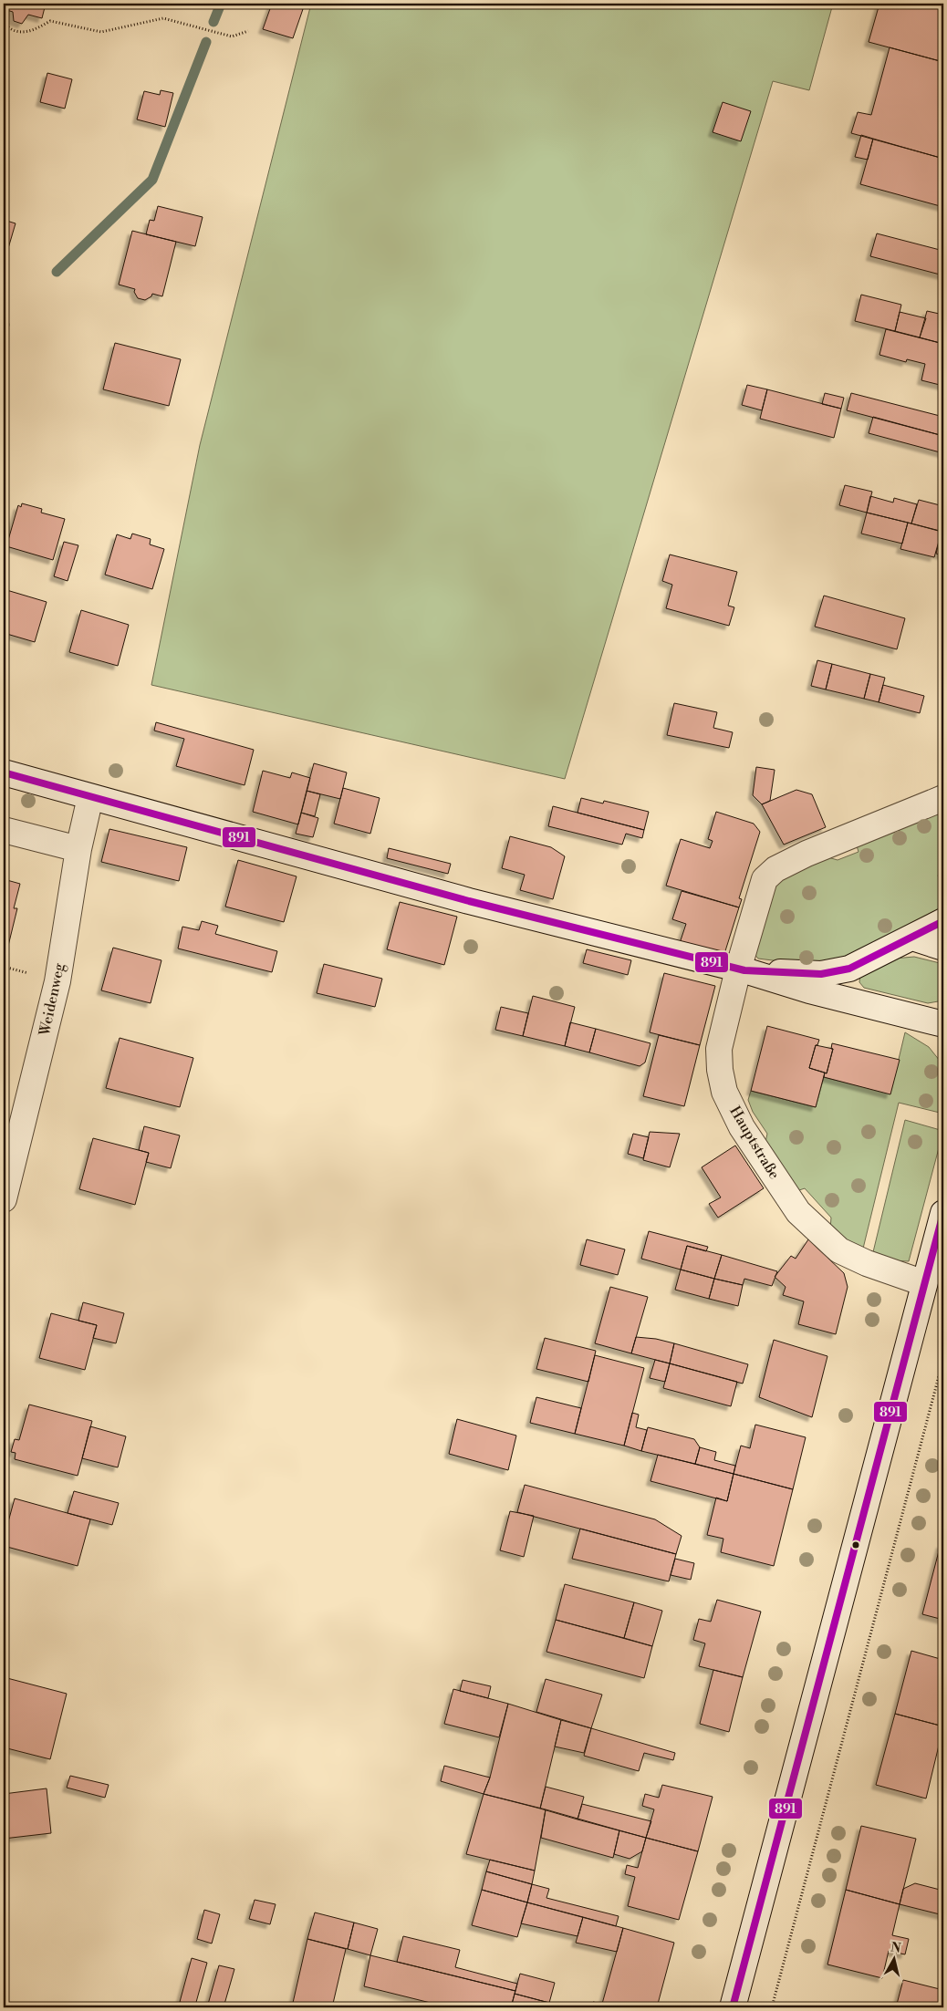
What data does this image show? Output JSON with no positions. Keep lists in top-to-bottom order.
{
  "streets": {
    "main road": ["Weidenweg", "Hauptstraße"]
  },
  "lines": ["transit line 891"],
  "north": "top"
}
